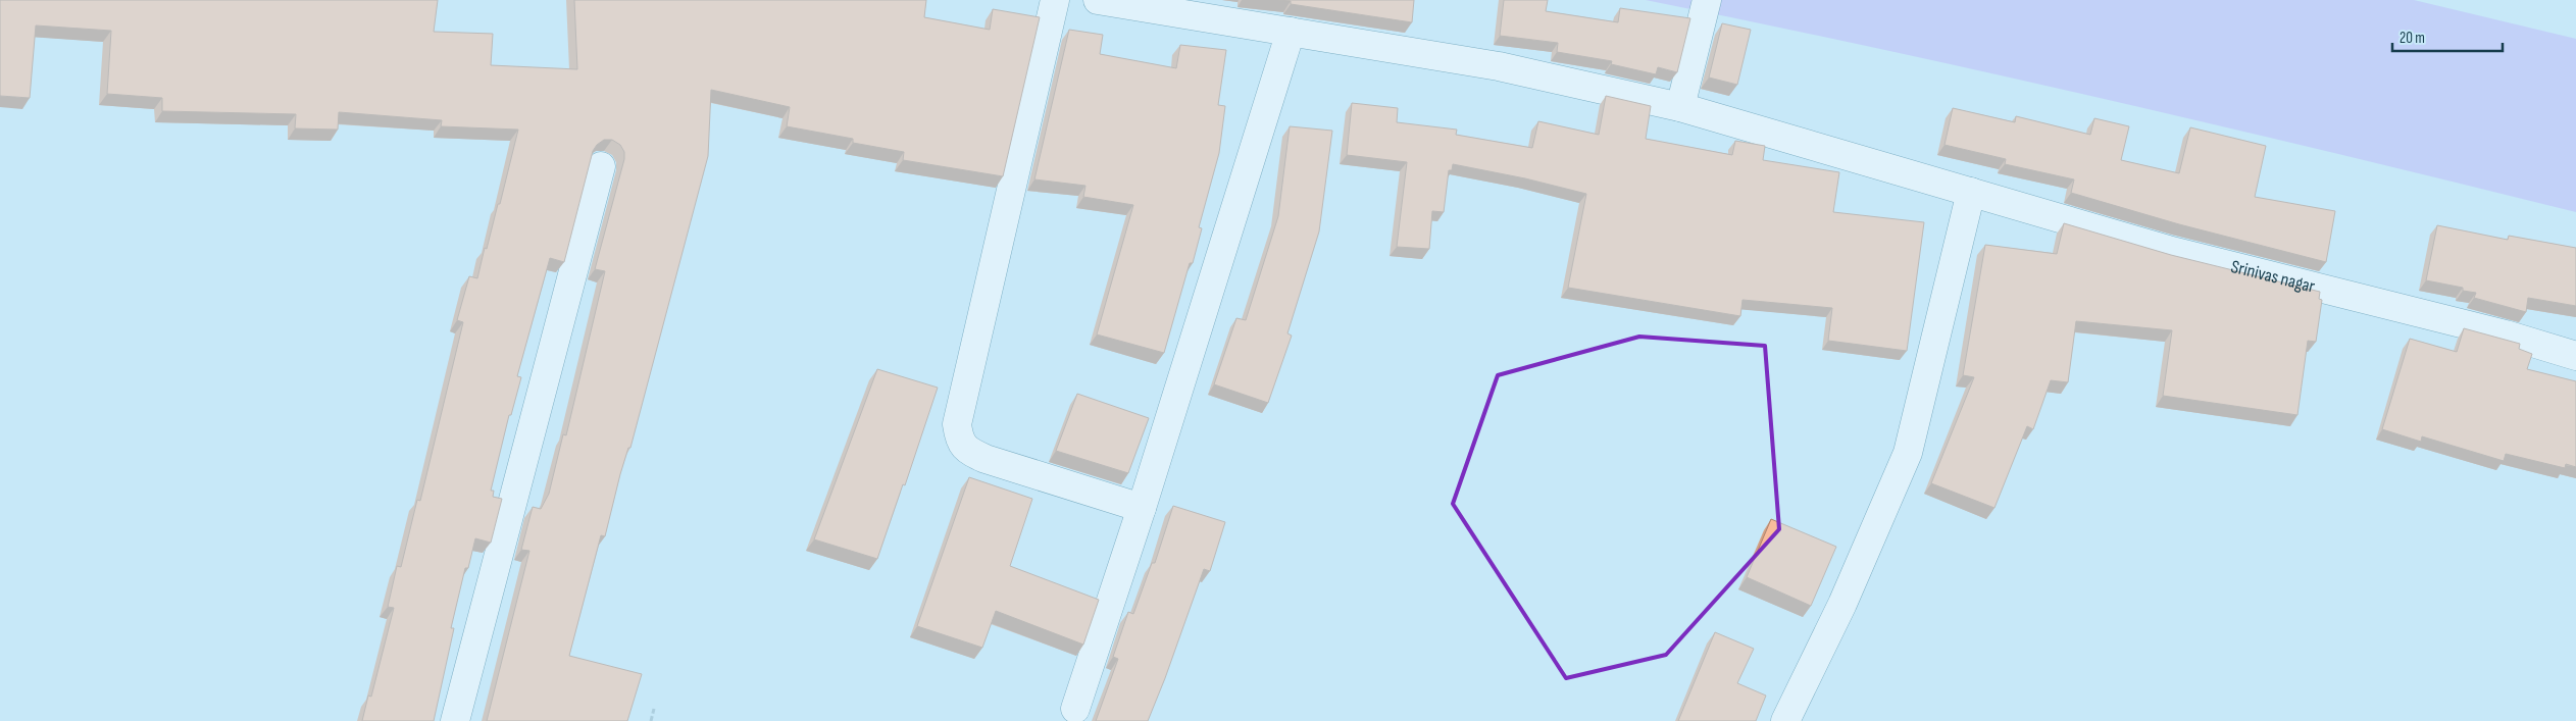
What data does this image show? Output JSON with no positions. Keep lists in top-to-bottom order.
{
  "streets": {
    "street": ["Srinivas nagar"]
  },
  "scale_bar": "20 m"
}
